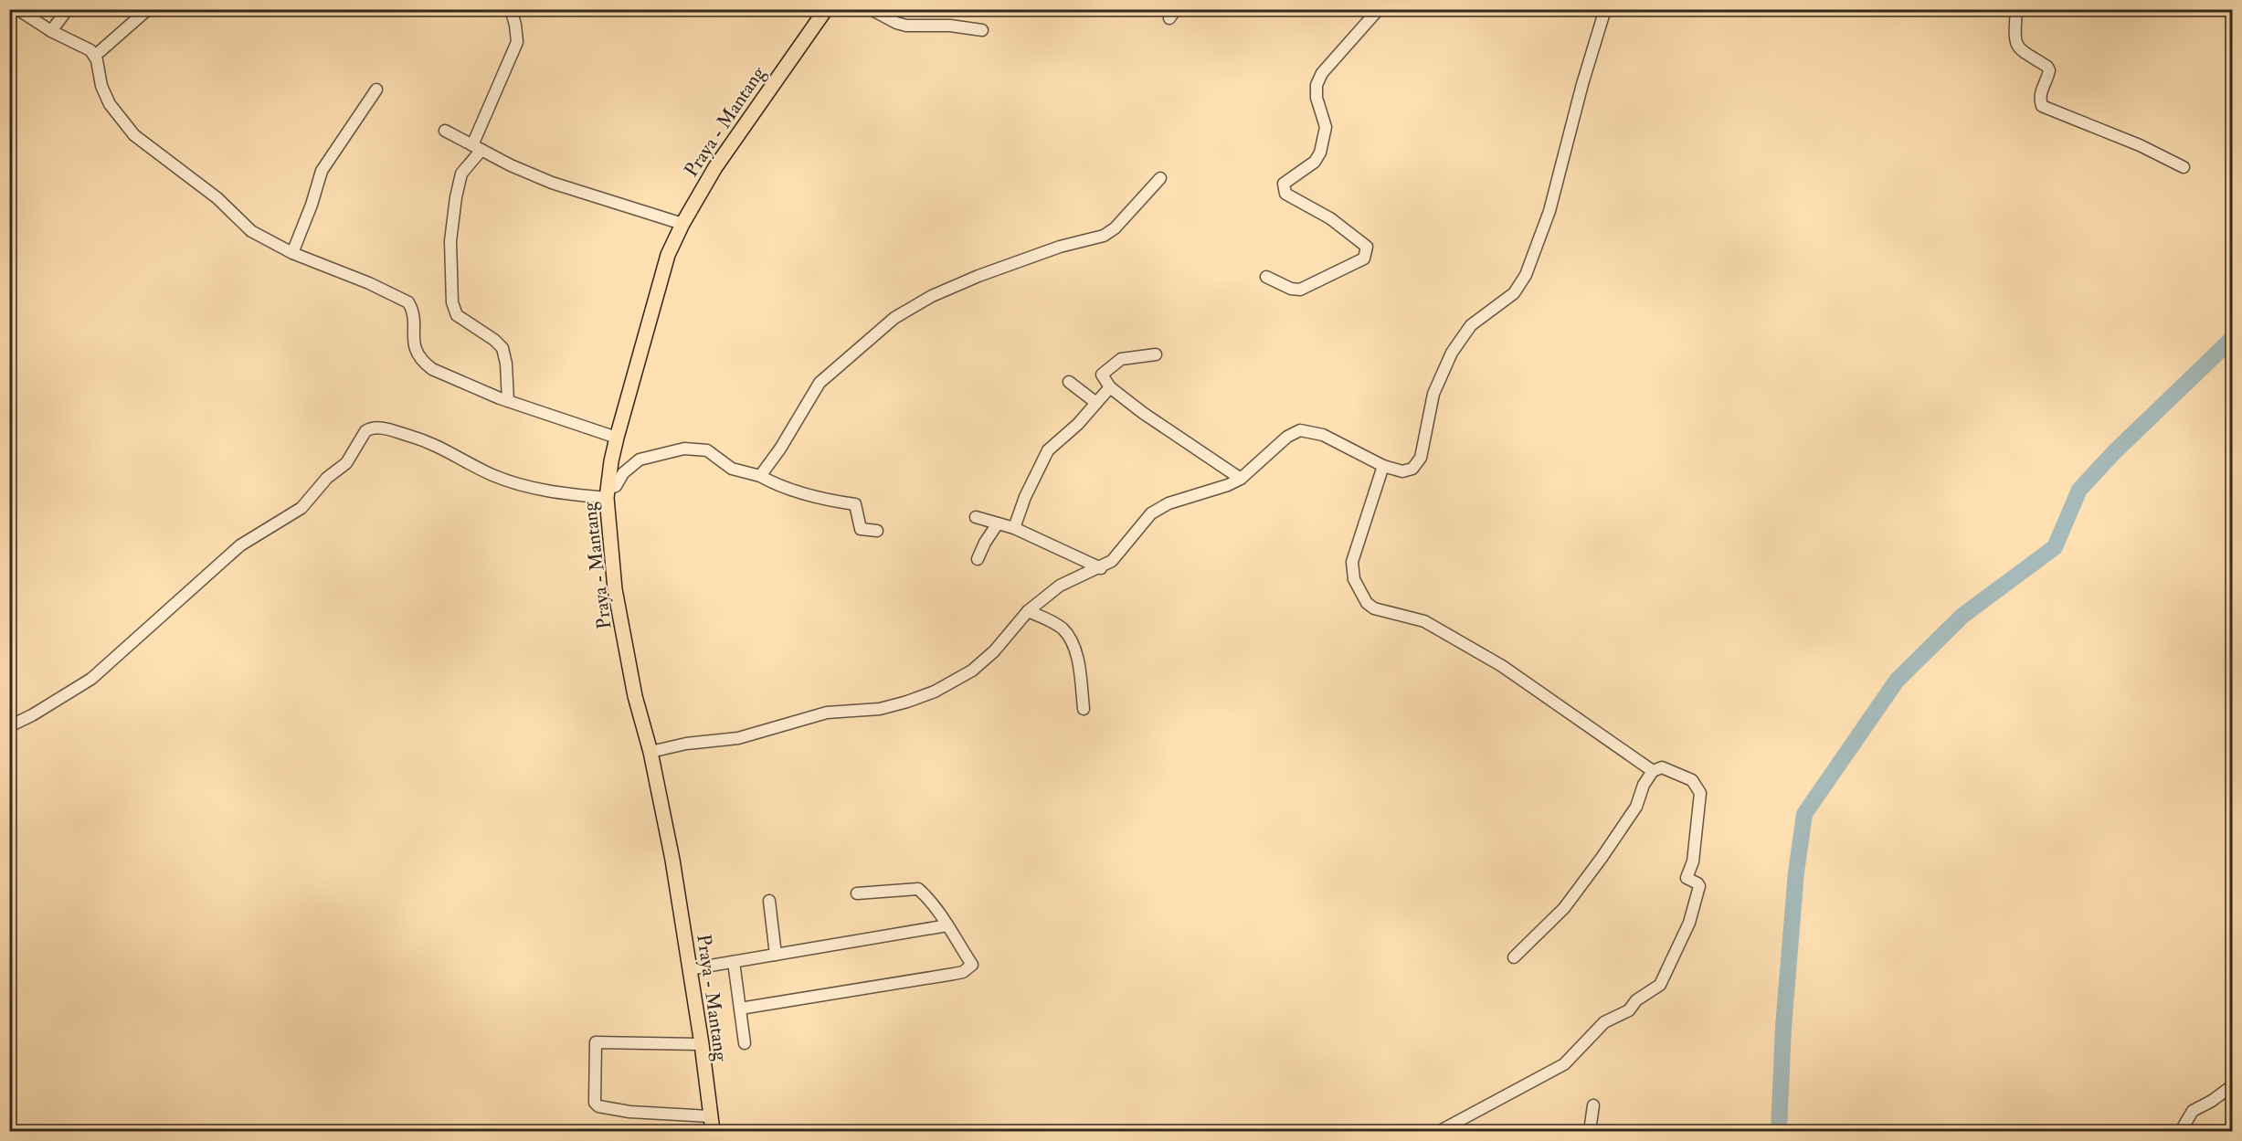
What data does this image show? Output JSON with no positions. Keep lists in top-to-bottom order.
{
  "streets": {
    "main road": ["Praya - Mantang"]
  }
}
